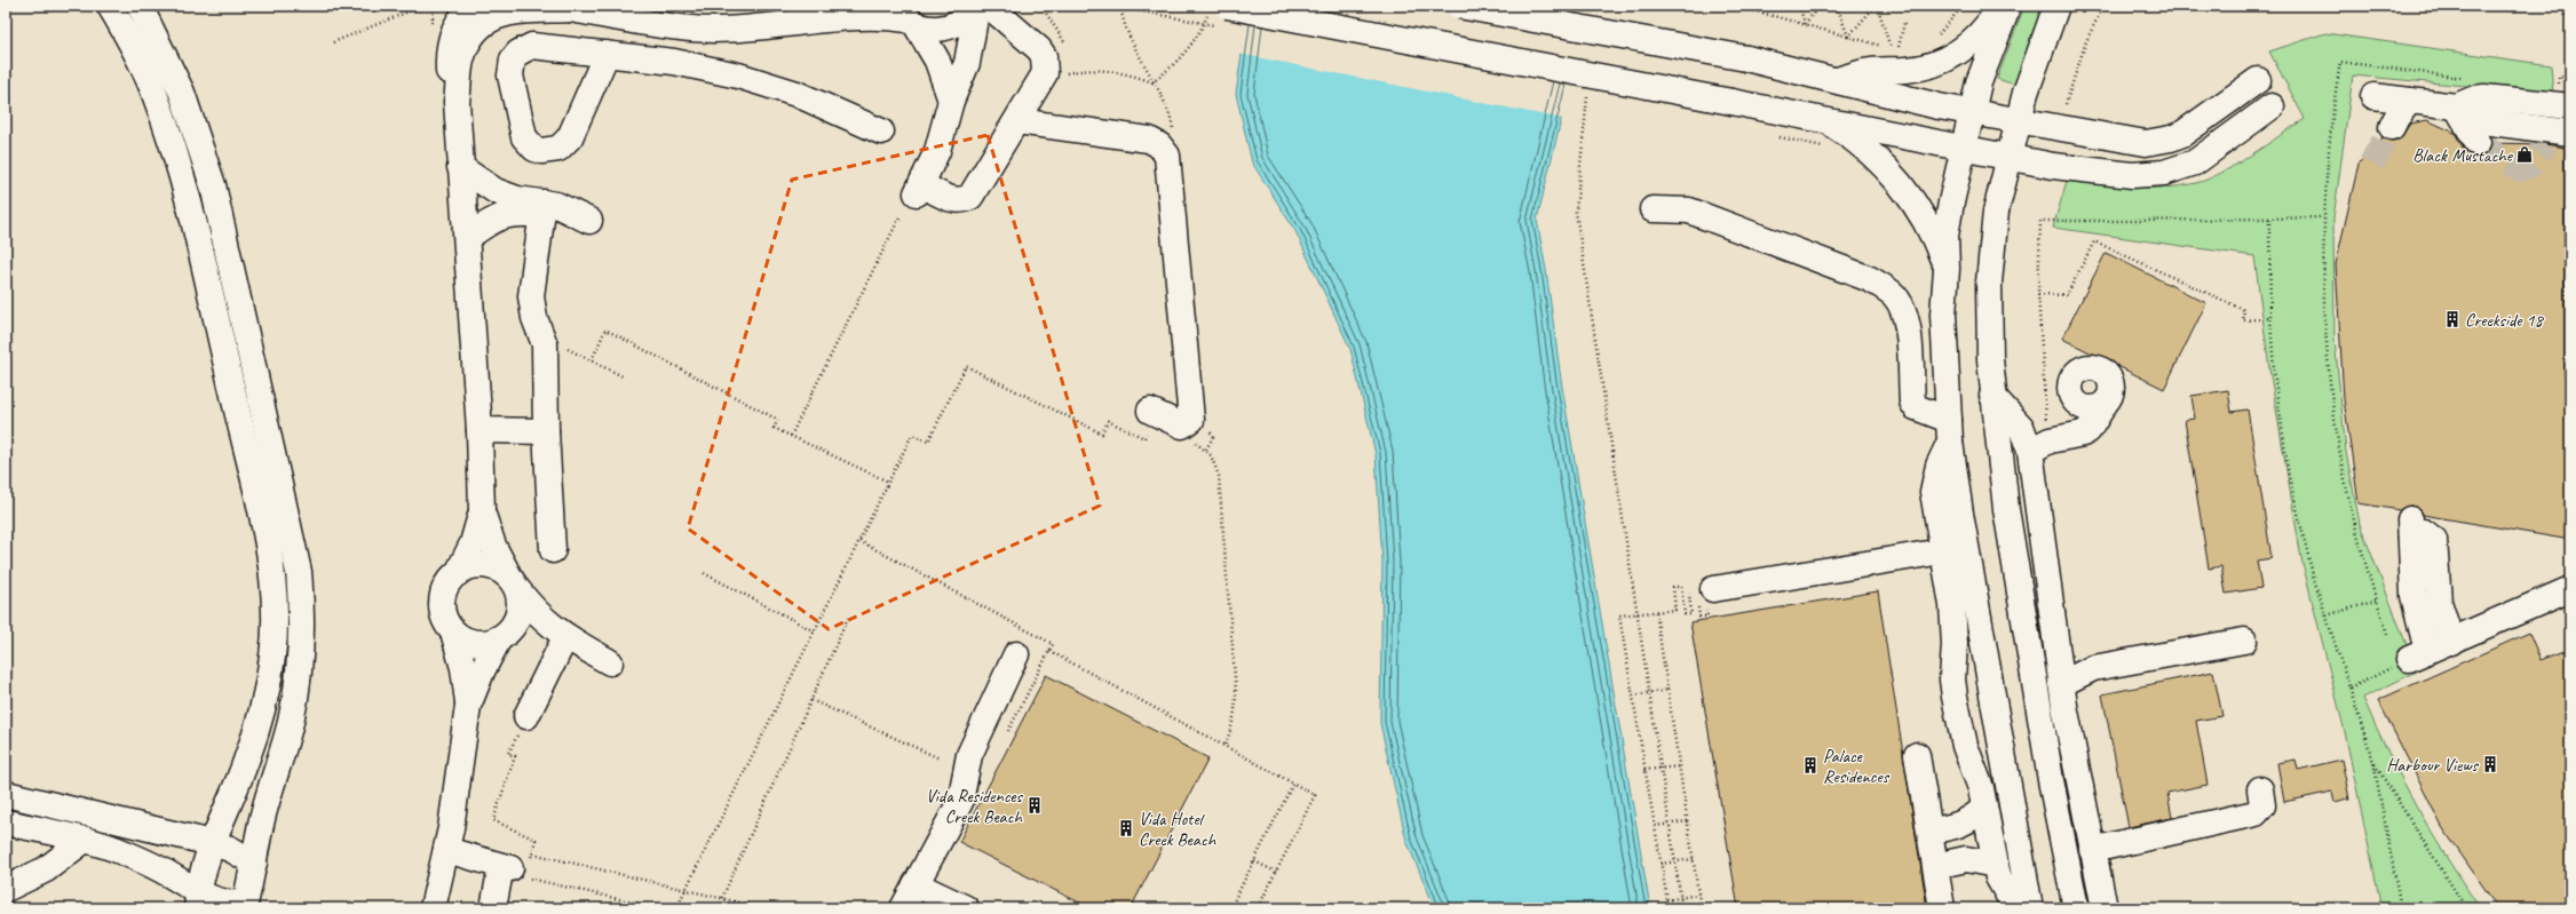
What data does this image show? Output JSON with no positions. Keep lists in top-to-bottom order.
{
  "places": {
    "shop": ["Black Mustache"],
    "building": [
      "Creekside 18",
      "Harbour Views",
      "Palace Residences",
      "Vida Residences Creek Beach",
      "Vida Hotel Creek Beach"
    ]
  }
}
